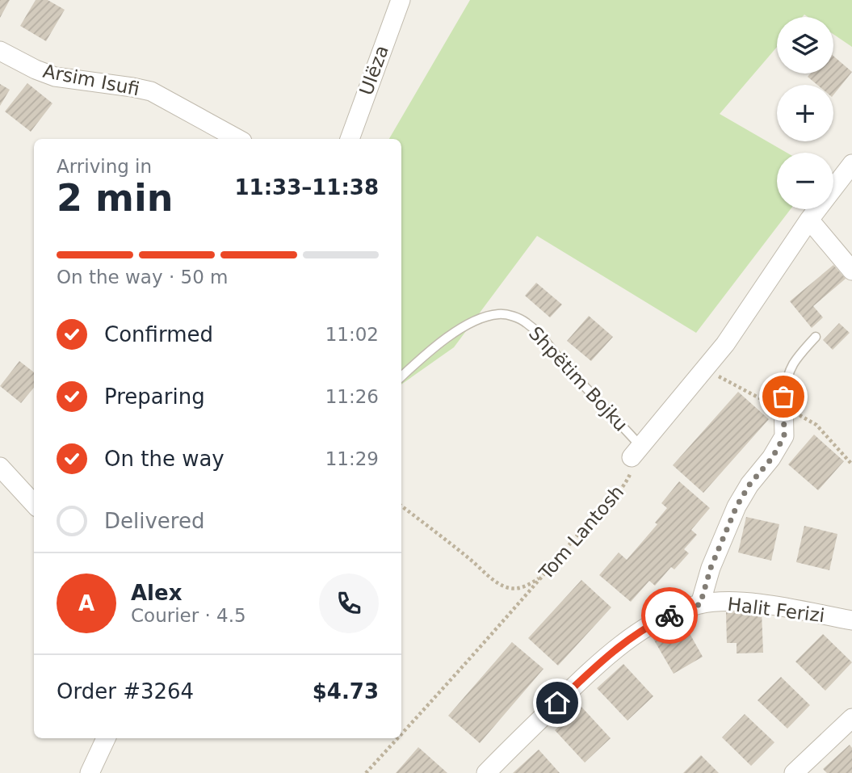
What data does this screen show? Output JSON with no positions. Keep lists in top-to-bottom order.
{
  "streets": {
    "street": ["Ulëza", "Arsim Isufi", "Halit Ferizi"],
    "lane": ["Shpëtim Bojku"],
    "path": ["Tom Lantosh"]
  },
  "crossings": [
    ["Shpëtim Bojku", "Tom Lantosh"]
  ],
  "page": {
    "map_buttons": ["+", "−"],
    "heading": ["2 min", "Arriving in", "11:33–11:38"],
    "panel": [
      "Alex",
      "Courier · 4.5",
      "Order #3264",
      "$4.73"
    ],
    "bar": "On the way · 50 m",
    "list": [
      ["Confirmed", "11:02"],
      ["Preparing", "11:26"],
      ["On the way", "11:29"],
      "Delivered"
    ],
    "round": "A"
  }
}
